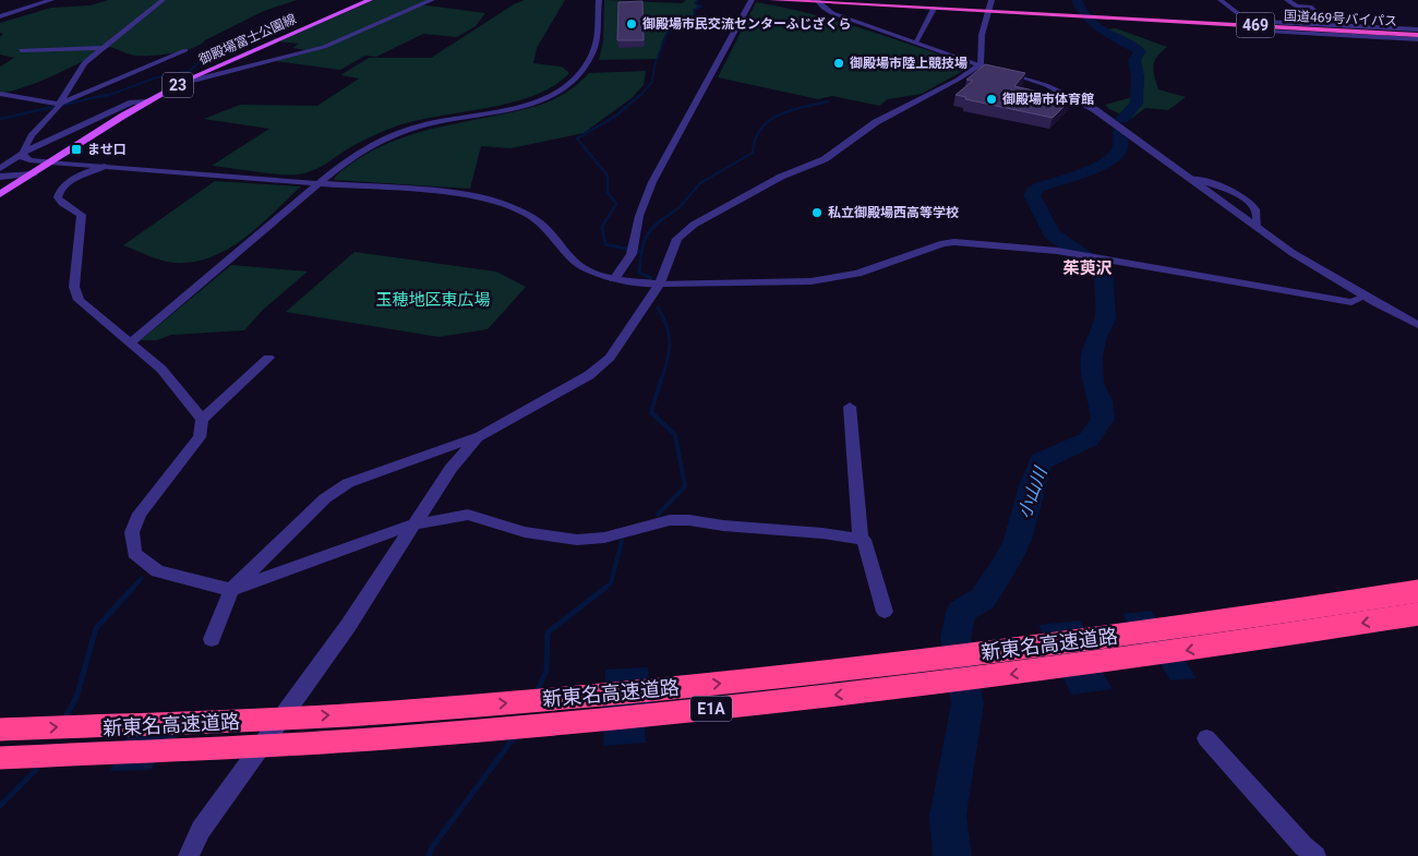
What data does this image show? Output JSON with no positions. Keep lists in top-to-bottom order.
{
  "streets": {
    "highway": [
      "国道469号バイパス",
      "469",
      "新東名高速道路",
      "E1A"
    ],
    "main road": ["御殿場富士公園線", "23"]
  },
  "districts": ["茱萸沢"],
  "water": ["小山川"],
  "parks": ["玉穂地区東広場"],
  "places": {
    "other": [
      "御殿場市民交流センターふじざくら",
      "御殿場市陸上競技場",
      "御殿場市体育館",
      "私立御殿場西高等学校"
    ],
    "transit": ["ませ口"]
  }
}
